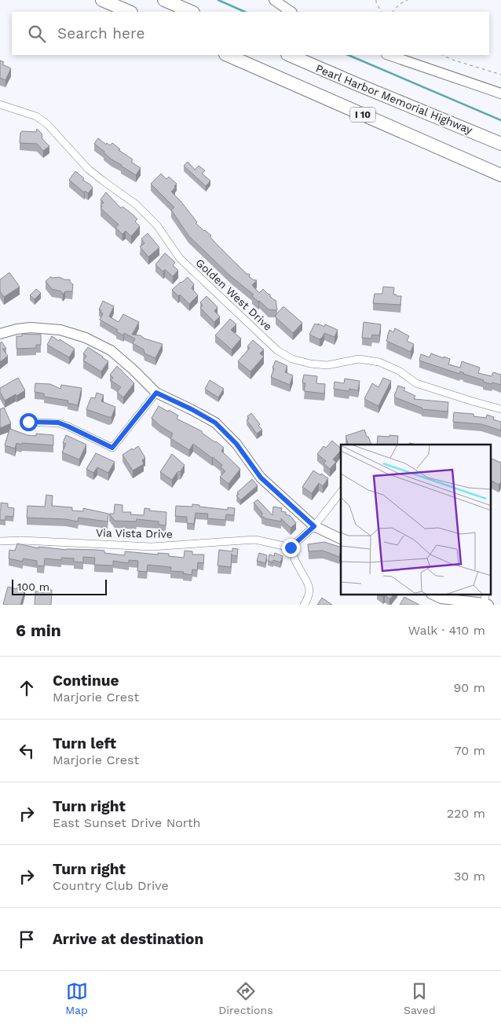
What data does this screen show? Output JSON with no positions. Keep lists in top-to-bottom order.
{
  "streets": {
    "highway": ["Pearl Harbor Memorial Highway", "I 10"],
    "street": ["Golden West Drive", "Via Vista Drive"]
  },
  "scale_bar": "100 m",
  "page": {
    "search": "Search here",
    "scale": "100 m",
    "heading": ["6 min", "Walk · 410 m"],
    "list": [
      ["Continue", "Marjorie Crest", "90 m"],
      ["Turn left", "Marjorie Crest", "70 m"],
      ["Turn right", "East Sunset Drive North", "220 m"],
      ["Turn right", "Country Club Drive", "30 m"],
      "Arrive at destination"
    ],
    "nav": ["Map", "Directions", "Saved"]
  }
}
